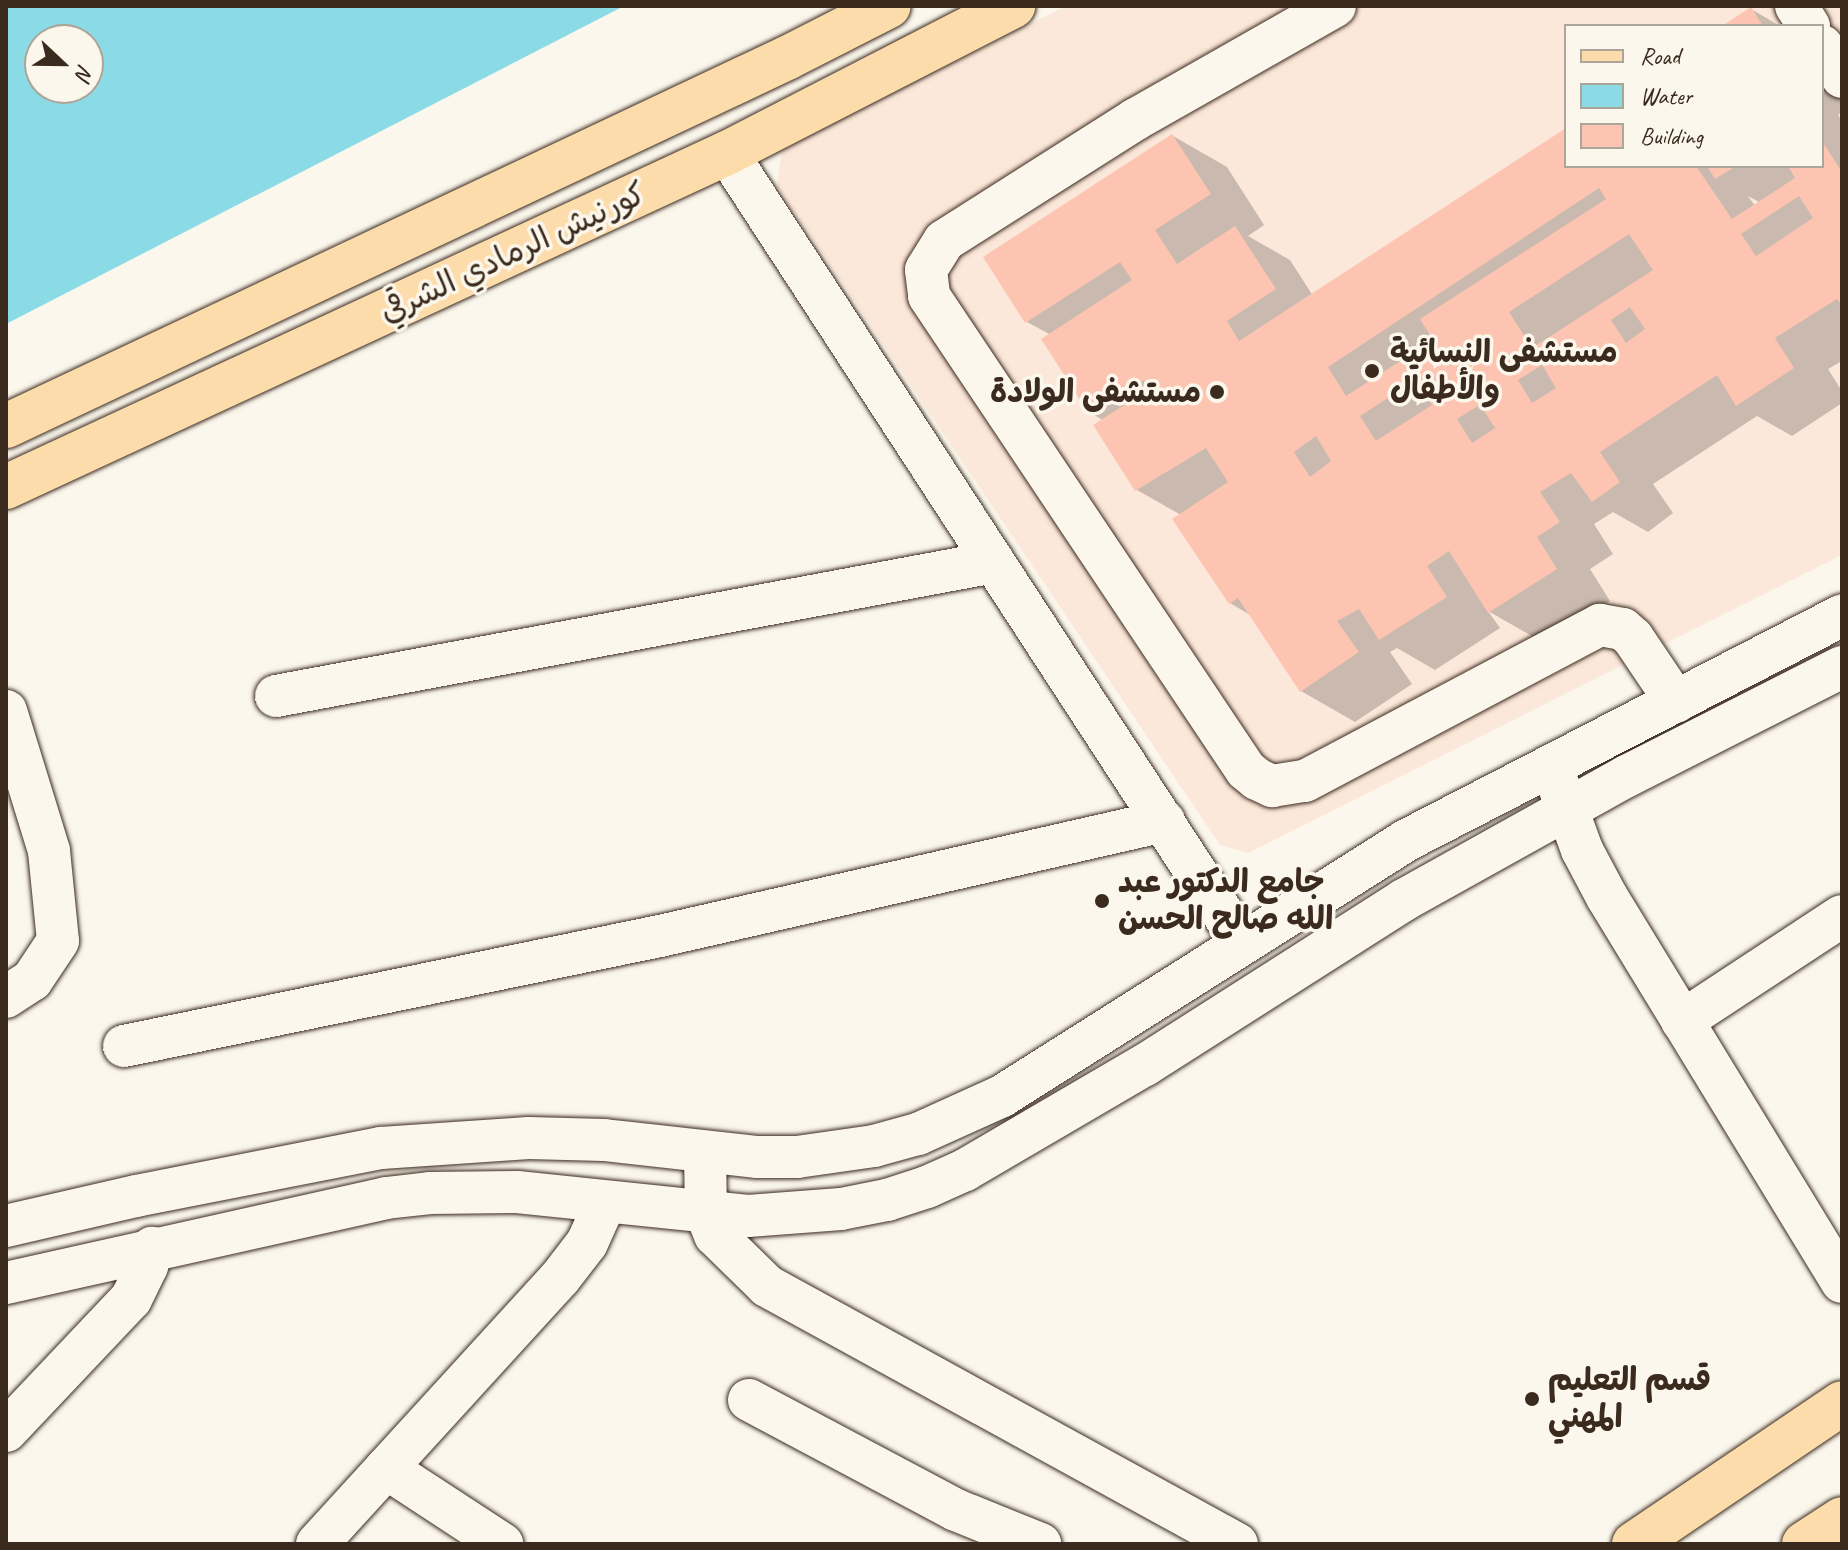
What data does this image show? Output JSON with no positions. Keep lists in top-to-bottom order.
{
  "streets": {
    "main road": ["كورنيش الرمادي الشرقي"]
  },
  "places": [
    "مستشفى النسائية والأطفال",
    "مستشفى الولادة",
    "جامع الدكتور عبد الله صالح الحسن",
    "قسم التعليم المهني"
  ],
  "legend": ["Road", "Water", "Building"],
  "north": "right"
}
